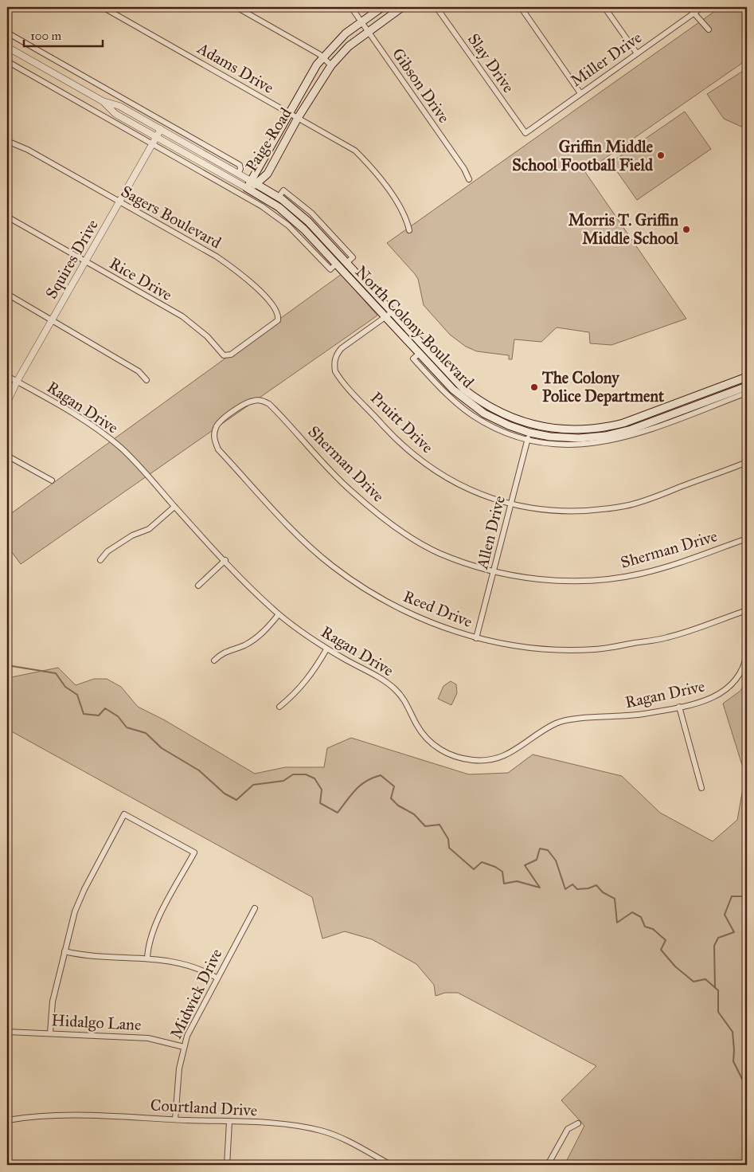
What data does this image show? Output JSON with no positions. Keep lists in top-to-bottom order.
{
  "streets": {
    "main road": ["Paige Road", "North Colony Boulevard"],
    "street": [
      "Miller Drive",
      "Slay Drive",
      "Adams Drive",
      "Gibson Drive",
      "Sagers Boulevard",
      "Squires Drive",
      "Rice Drive",
      "Ragan Drive",
      "Pruitt Drive",
      "Sherman Drive",
      "Allen Drive",
      "Reed Drive",
      "Midwick Drive",
      "Hidalgo Lane",
      "Courtland Drive"
    ]
  },
  "crossings": [
    ["Miller Drive", "Slay Drive"],
    ["Adams Drive", "Paige Road"],
    ["Gibson Drive", "Paige Road"],
    ["Paige Road", "North Colony Boulevard"],
    ["Sagers Boulevard", "Squires Drive"],
    ["Sagers Boulevard", "Rice Drive"],
    ["Squires Drive", "Rice Drive"],
    ["Squires Drive", "North Colony Boulevard"],
    ["Squires Drive", "Ragan Drive"],
    ["North Colony Boulevard", "Pruitt Drive"],
    ["North Colony Boulevard", "Allen Drive"],
    ["Pruitt Drive", "Allen Drive"],
    ["Sherman Drive", "Allen Drive"],
    ["Sherman Drive", "Reed Drive"],
    ["Allen Drive", "Reed Drive"],
    ["Midwick Drive", "Hidalgo Lane"],
    ["Midwick Drive", "Courtland Drive"]
  ],
  "places": ["Griffin Middle School Football Field", "Morris T. Griffin Middle School", "The Colony Police Department"],
  "scale_bar": "100 m"
}
